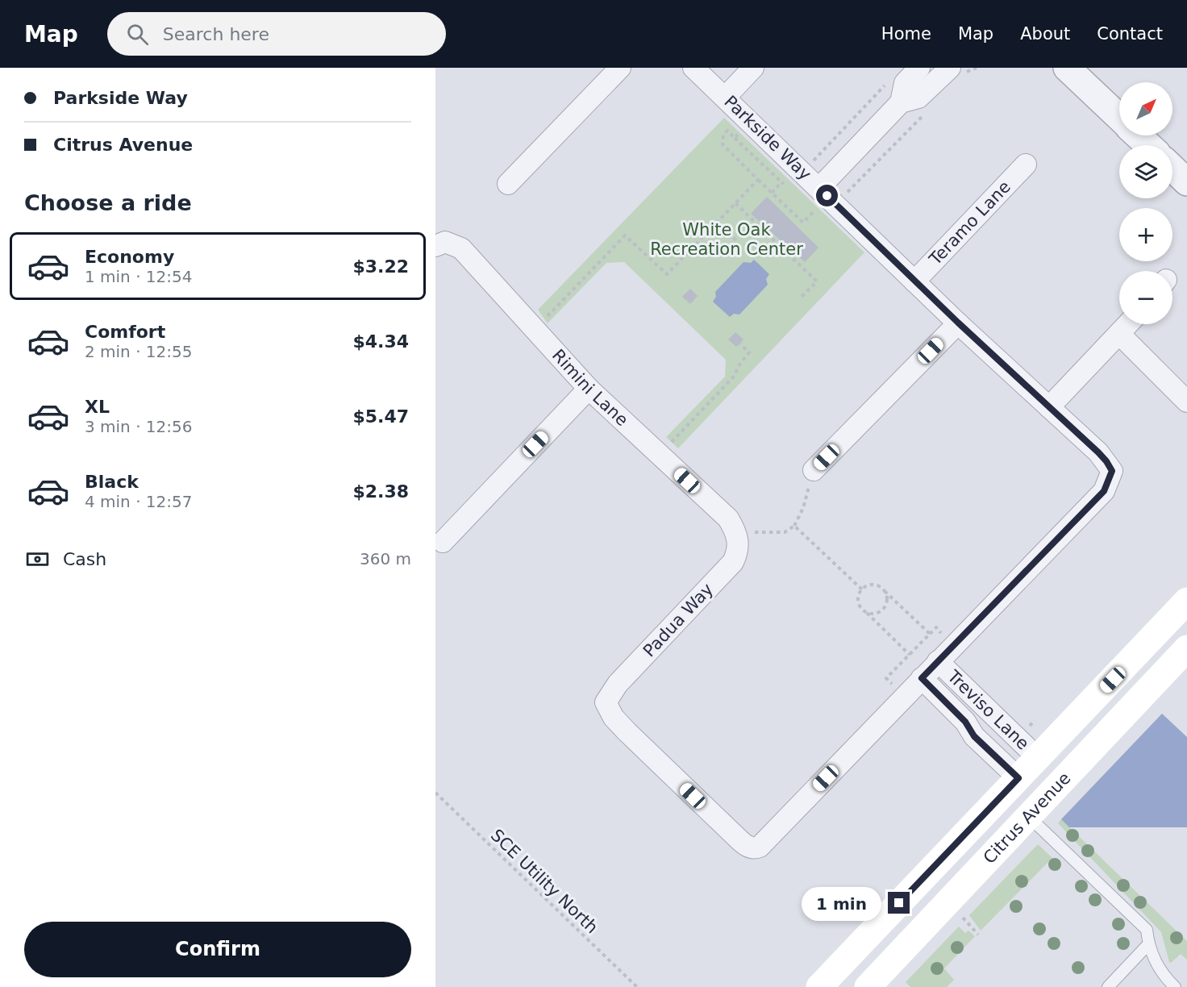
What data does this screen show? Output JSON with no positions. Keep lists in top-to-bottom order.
{
  "streets": {
    "main road": ["Citrus Avenue"],
    "street": [
      "Parkside Way",
      "Teramo Lane",
      "Rimini Lane",
      "Padua Way",
      "Treviso Lane"
    ],
    "path": ["SCE Utility North"]
  },
  "crossings": [
    ["Parkside Way", "Teramo Lane"],
    ["Parkside Way", "Treviso Lane"],
    ["Rimini Lane", "Padua Way"],
    ["Padua Way", "Treviso Lane"],
    ["Treviso Lane", "Citrus Avenue"]
  ],
  "parks": ["White Oak Recreation Center"],
  "north": "top right",
  "page": {
    "header": "Map",
    "search": "Search here",
    "nav": [
      "Home",
      "Map",
      "About",
      "Contact"
    ],
    "banner": ["Parkside Way", "Citrus Avenue"],
    "map_buttons": ["+", "−"],
    "heading": "Choose a ride",
    "list": [
      {
        "name": "Economy",
        "note": "1 min · 12:54",
        "value": "$3.22"
      },
      {
        "name": "Comfort",
        "note": "2 min · 12:55",
        "value": "$4.34"
      },
      {
        "name": "XL",
        "note": "3 min · 12:56",
        "value": "$5.47"
      },
      {
        "name": "Black",
        "note": "4 min · 12:57",
        "value": "$2.38"
      }
    ],
    "pay": ["Cash", "360 m"],
    "bubble": "1 min",
    "buttons": "Confirm"
  }
}
